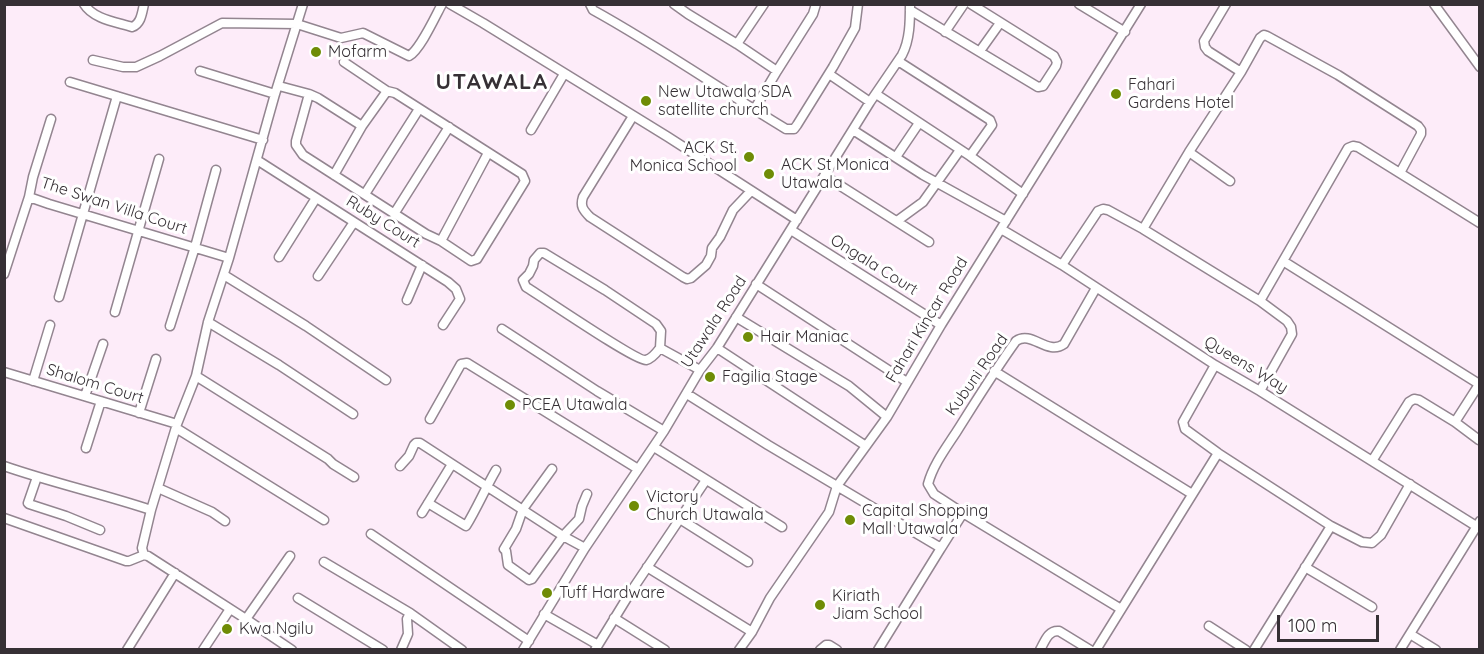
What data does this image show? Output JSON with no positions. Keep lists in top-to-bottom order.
{
  "streets": {
    "street": [
      "The Swan Villa Court",
      "Ruby Court",
      "Ongala Court",
      "Fahari Kincar Road",
      "Utawala Road",
      "Queens Way",
      "Kubuni Road",
      "Shalom Court"
    ]
  },
  "crossings": [
    ["Ongala Court", "Fahari Kincar Road"],
    ["Ongala Court", "Utawala Road"],
    ["Fahari Kincar Road", "Queens Way"],
    ["Utawala Road", "Queens Way"],
    ["Queens Way", "Kubuni Road"]
  ],
  "districts": ["UTAWALA"],
  "places": [
    "Mofarm",
    "Fahari Gardens Hotel",
    "New Utawala SDA satellite church",
    "ACK St. Monica School",
    "ACK St Monica Utawala",
    "Hair Maniac",
    "Fagilia Stage",
    "PCEA Utawala",
    "Victory Church Utawala",
    "Capital Shopping Mall Utawala",
    "Tuff Hardware",
    "Kiriath Jiam School",
    "Kwa Ngilu"
  ],
  "scale_bar": "100 m"
}
